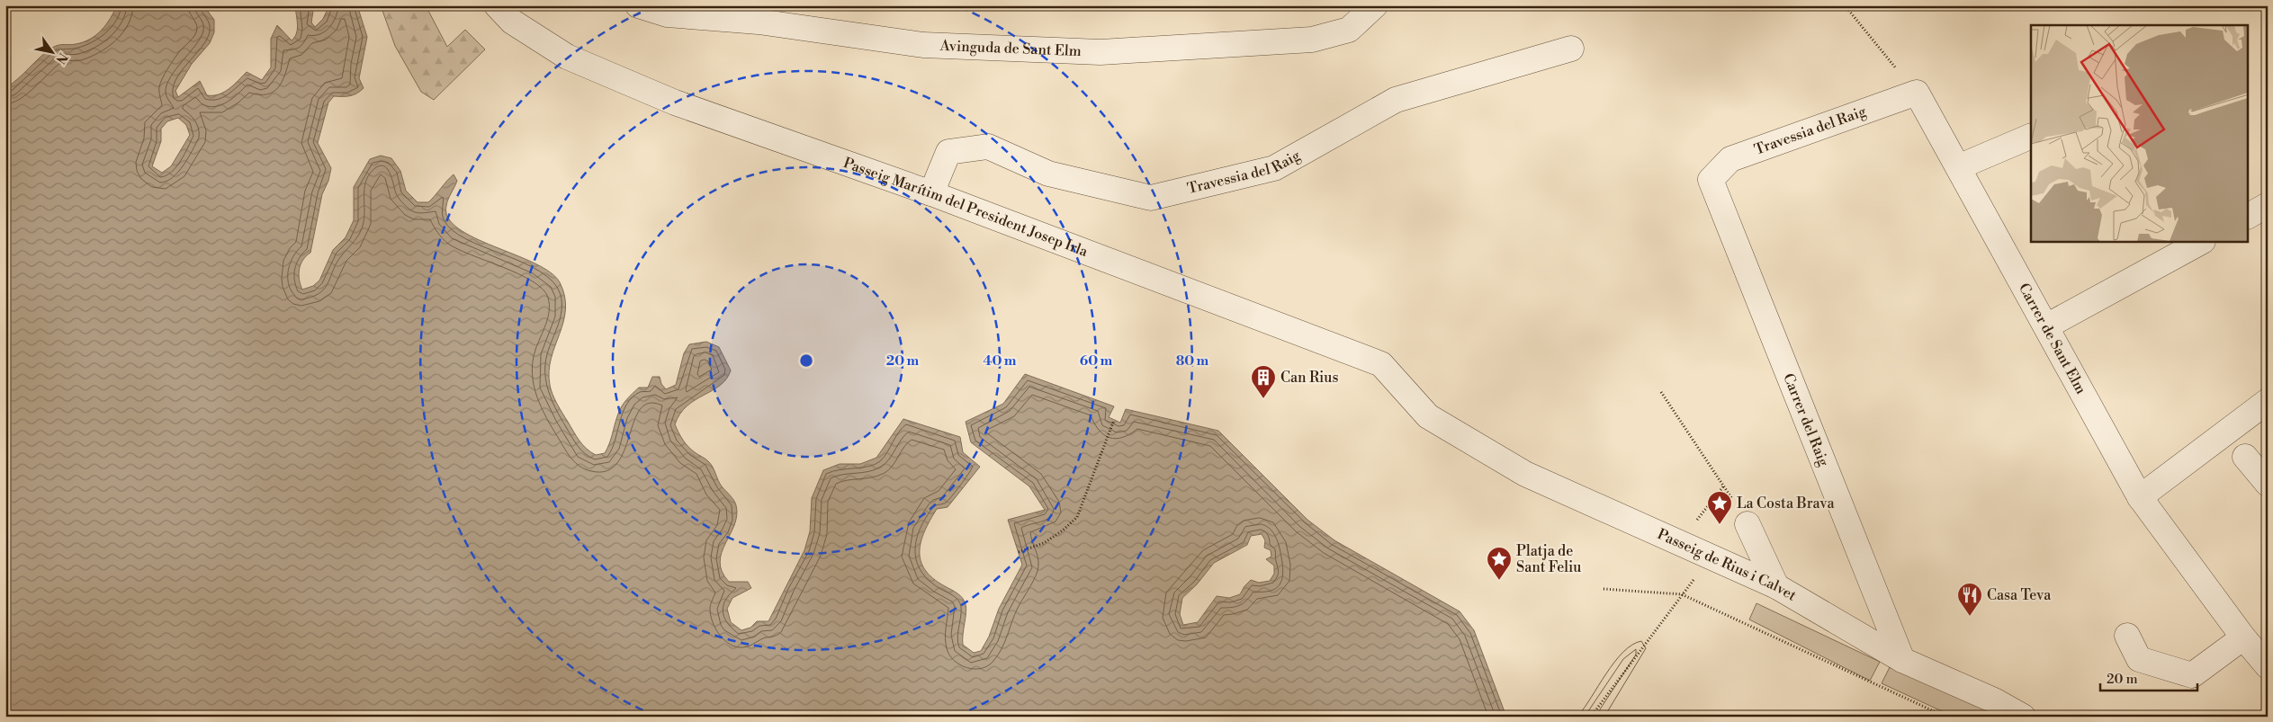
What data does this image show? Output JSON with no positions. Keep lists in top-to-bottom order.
{
  "streets": {
    "street": [
      "Avinguda de Sant Elm",
      "Travessia del Raig",
      "Passeig Marítim del President Josep Irla",
      "Carrer de Sant Elm",
      "Carrer del Raig",
      "Passeig de Rius i Calvet"
    ]
  },
  "crossings": [
    ["Travessia del Raig", "Passeig Marítim del President Josep Irla"],
    ["Travessia del Raig", "Carrer de Sant Elm"],
    ["Travessia del Raig", "Carrer del Raig"],
    ["Passeig Marítim del President Josep Irla", "Passeig de Rius i Calvet"],
    ["Carrer del Raig", "Passeig de Rius i Calvet"]
  ],
  "places": {
    "building": ["Can Rius"],
    "place": ["La Costa Brava", "Platja de Sant Feliu"],
    "restaurant": ["Casa Teva"]
  },
  "scale_bar": "20 m",
  "north": "bottom right",
  "rings": [
    "20 m",
    "40 m",
    "60 m",
    "80 m"
  ]
}
